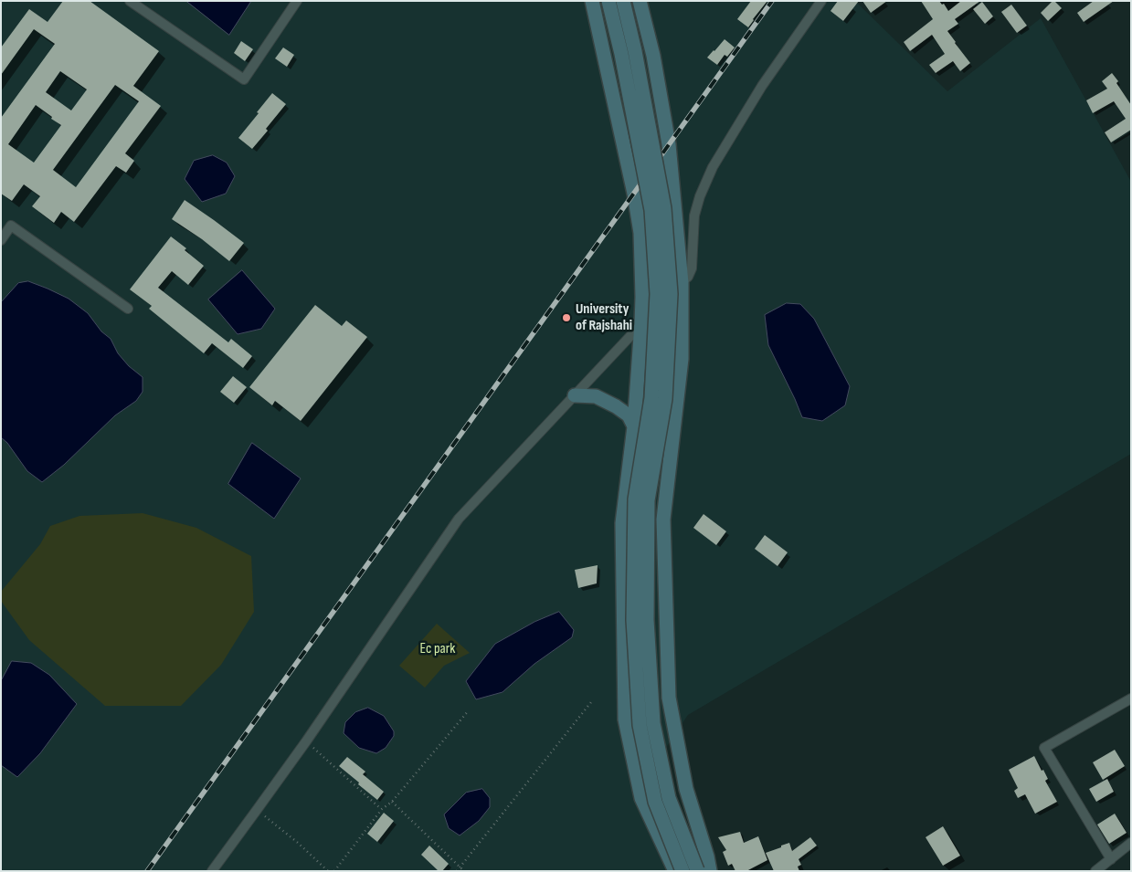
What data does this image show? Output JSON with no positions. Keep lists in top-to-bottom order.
{
  "parks": ["Ec park"],
  "places": ["University of Rajshahi"]
}
